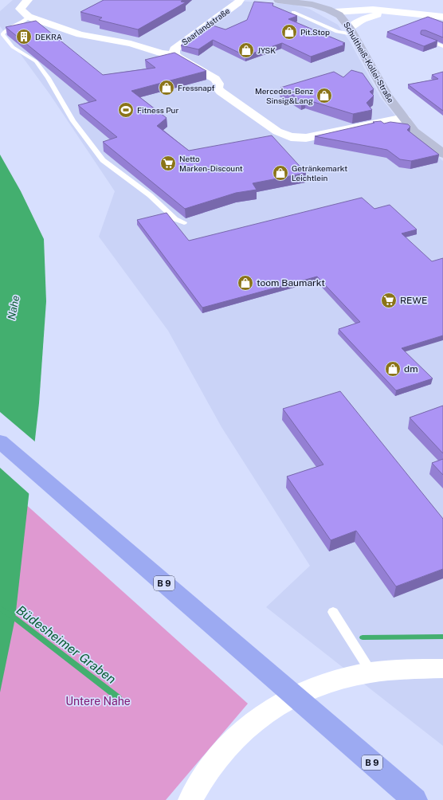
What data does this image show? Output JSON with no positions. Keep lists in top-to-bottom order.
{
  "streets": {
    "highway": ["B 9"],
    "main road": ["Schultheiß-Kollei-Straße"],
    "street": ["Saarlandstraße"]
  },
  "water": ["Nahe", "Büdesheimer Graben"],
  "parks": ["Untere Nahe"],
  "places": {
    "shop": [
      "Pit.Stop",
      "JYSK",
      "Fressnapf",
      "Mercedes-Benz Sinsig&Lang",
      "Getränkemarkt Leichtlein",
      "toom Baumarkt",
      "dm"
    ],
    "building": ["DEKRA"],
    "sports": ["Fitness Pur"],
    "supermarket": ["Netto Marken-Discount", "REWE"]
  }
}
